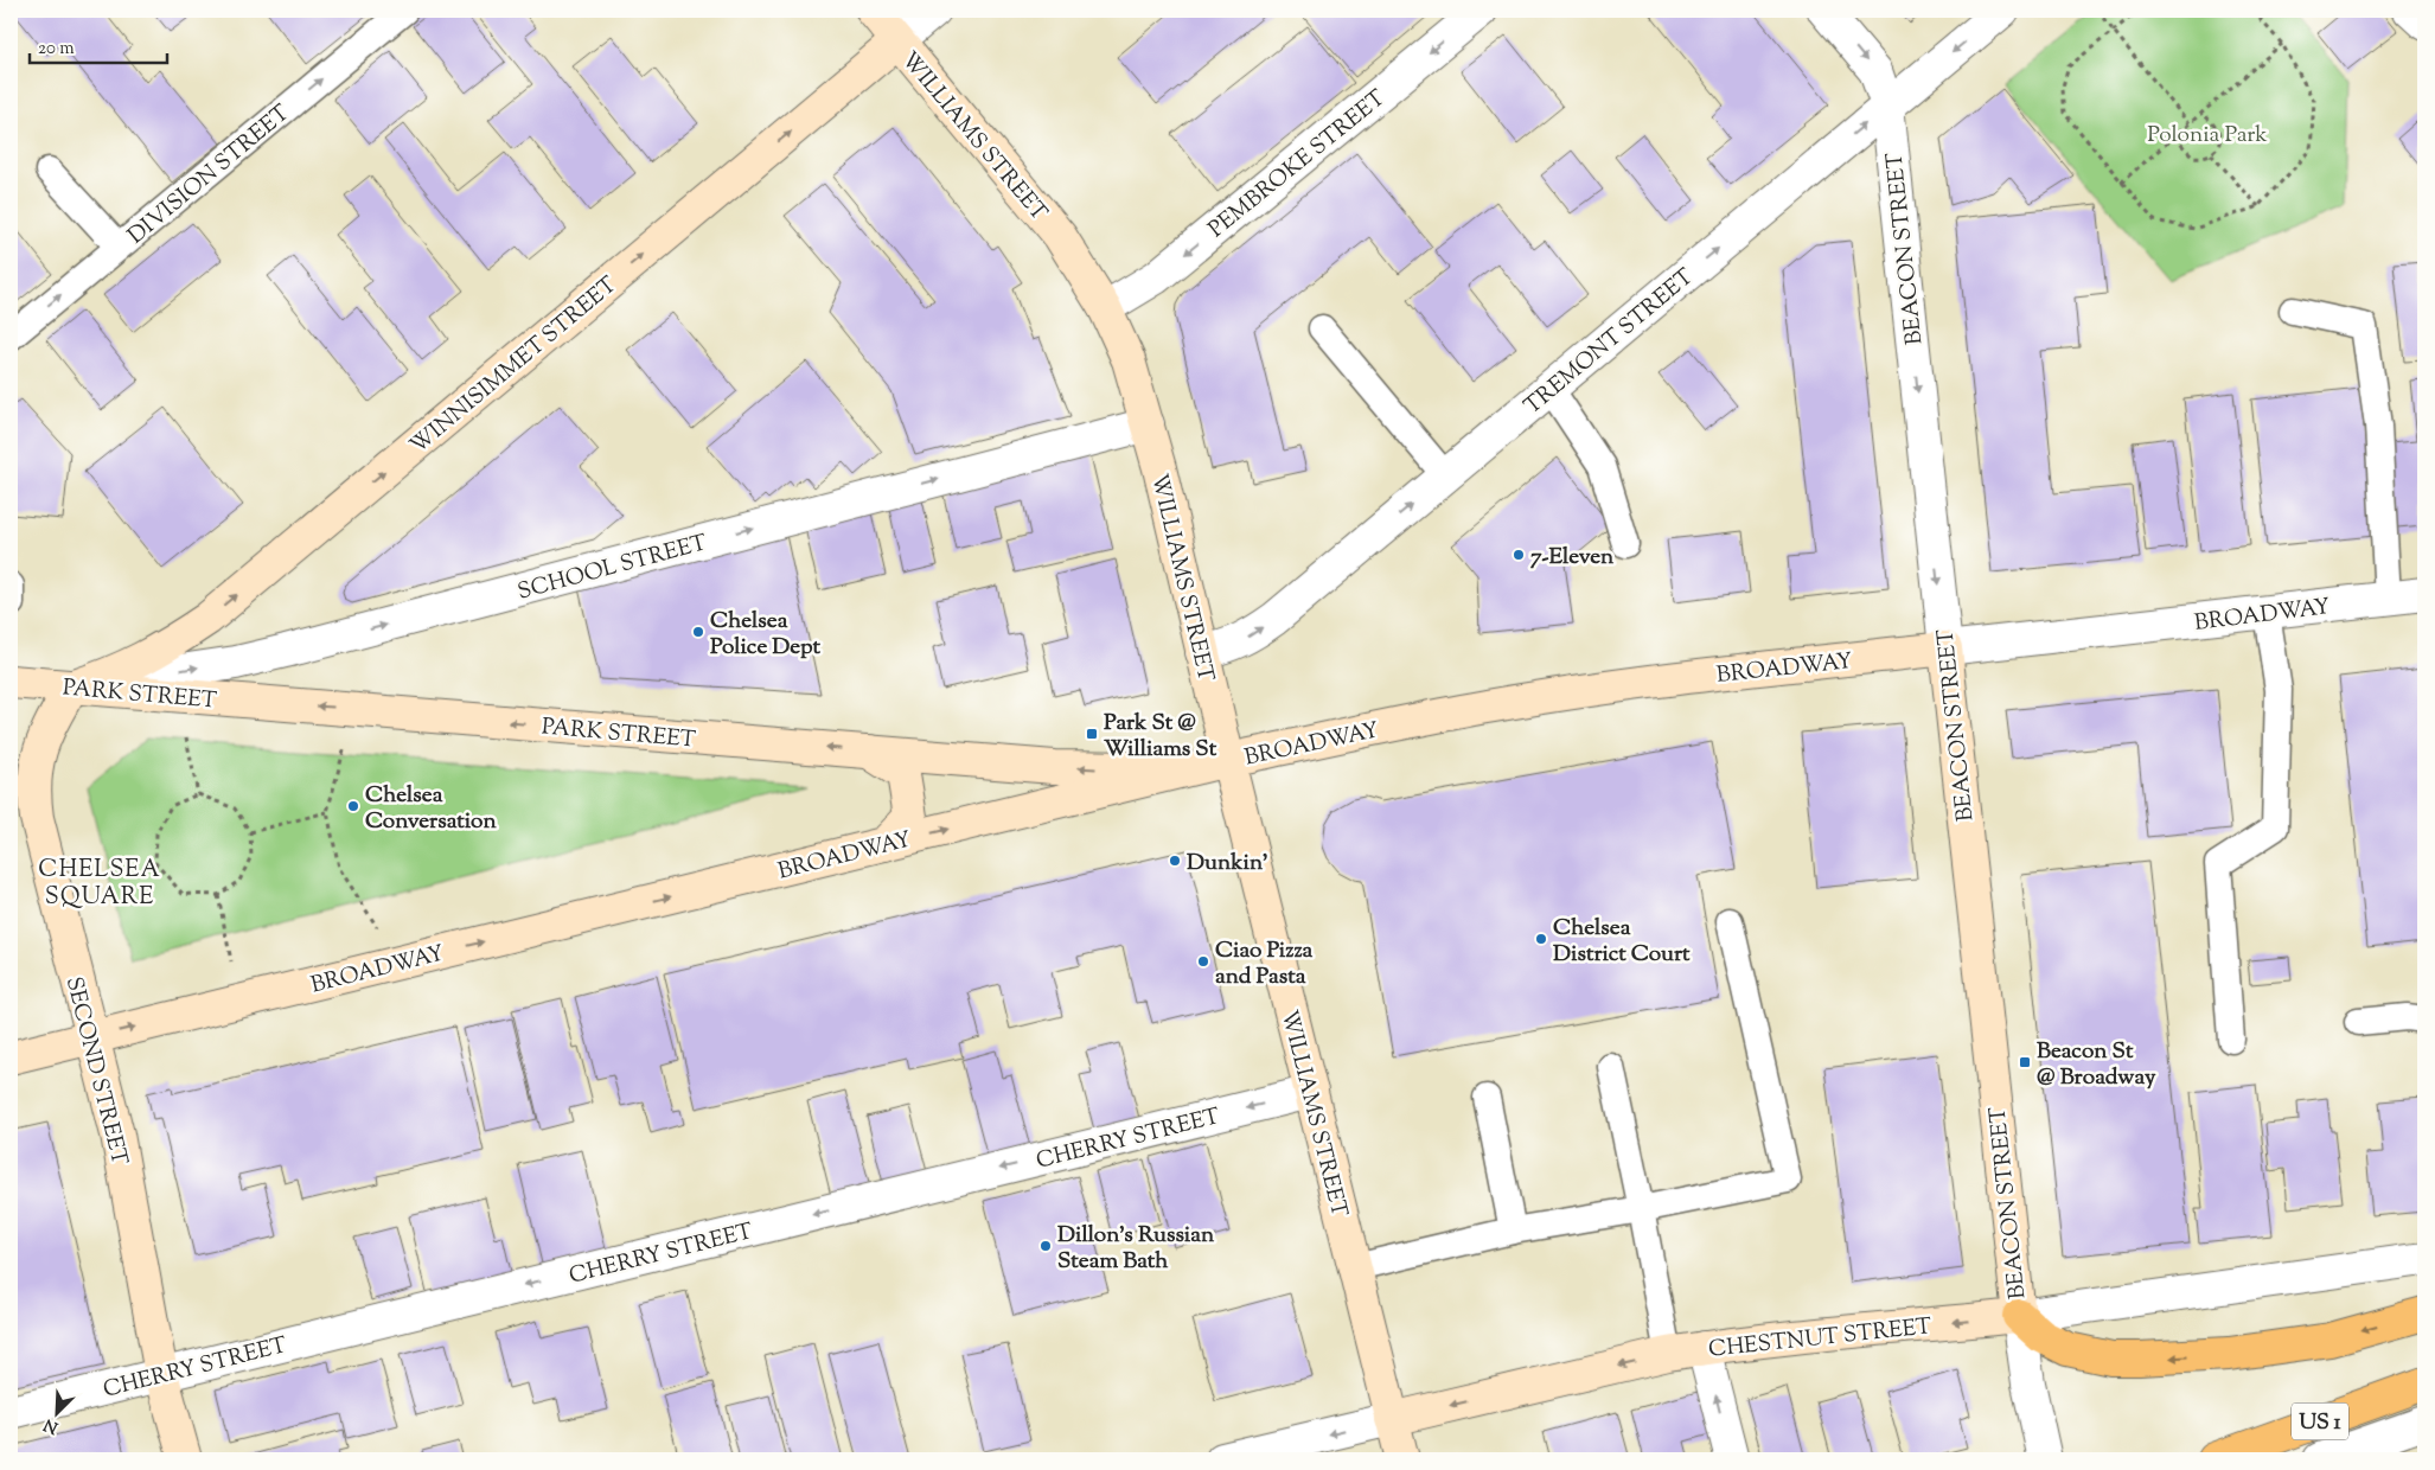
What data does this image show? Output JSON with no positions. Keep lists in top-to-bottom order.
{
  "streets": {
    "highway": ["US 1"],
    "main road": [
      "WILLIAMS STREET",
      "BEACON STREET",
      "WINNISIMMET STREET",
      "BROADWAY",
      "PARK STREET",
      "SECOND STREET",
      "CHESTNUT STREET"
    ],
    "street": [
      "PEMBROKE STREET",
      "TREMONT STREET",
      "SCHOOL STREET",
      "CHERRY STREET"
    ],
    "lane": ["DIVISION STREET"]
  },
  "crossings": [
    ["WILLIAMS STREET", "PEMBROKE STREET"],
    ["WILLIAMS STREET", "TREMONT STREET"],
    ["WILLIAMS STREET", "WINNISIMMET STREET"],
    ["WILLIAMS STREET", "SCHOOL STREET"],
    ["WILLIAMS STREET", "BROADWAY"],
    ["WILLIAMS STREET", "PARK STREET"],
    ["WILLIAMS STREET", "CHERRY STREET"],
    ["WILLIAMS STREET", "CHESTNUT STREET"],
    ["BEACON STREET", "TREMONT STREET"],
    ["BEACON STREET", "BROADWAY"],
    ["BEACON STREET", "CHESTNUT STREET"],
    ["WINNISIMMET STREET", "SCHOOL STREET"],
    ["WINNISIMMET STREET", "PARK STREET"],
    ["WINNISIMMET STREET", "SECOND STREET"],
    ["SCHOOL STREET", "PARK STREET"],
    ["SCHOOL STREET", "SECOND STREET"],
    ["BROADWAY", "PARK STREET"],
    ["BROADWAY", "SECOND STREET"],
    ["PARK STREET", "SECOND STREET"],
    ["SECOND STREET", "CHERRY STREET"]
  ],
  "one_way": [
    "PEMBROKE STREET",
    "DIVISION STREET",
    "BEACON STREET",
    "WINNISIMMET STREET",
    "SCHOOL STREET",
    "BROADWAY",
    "PARK STREET",
    "CHERRY STREET",
    "CHESTNUT STREET"
  ],
  "districts": ["CHELSEA SQUARE"],
  "parks": ["Polonia Park"],
  "places": {
    "other": [
      "7-Eleven",
      "Chelsea Police Dept",
      "Chelsea Conversation",
      "Dunkin'",
      "Chelsea District Court",
      "Ciao Pizza and Pasta",
      "Dillon's Russian Steam Bath"
    ],
    "transit": ["Park St @ Williams St", "Beacon St @ Broadway"]
  },
  "scale_bar": "20 m",
  "north": "bottom left"
}
